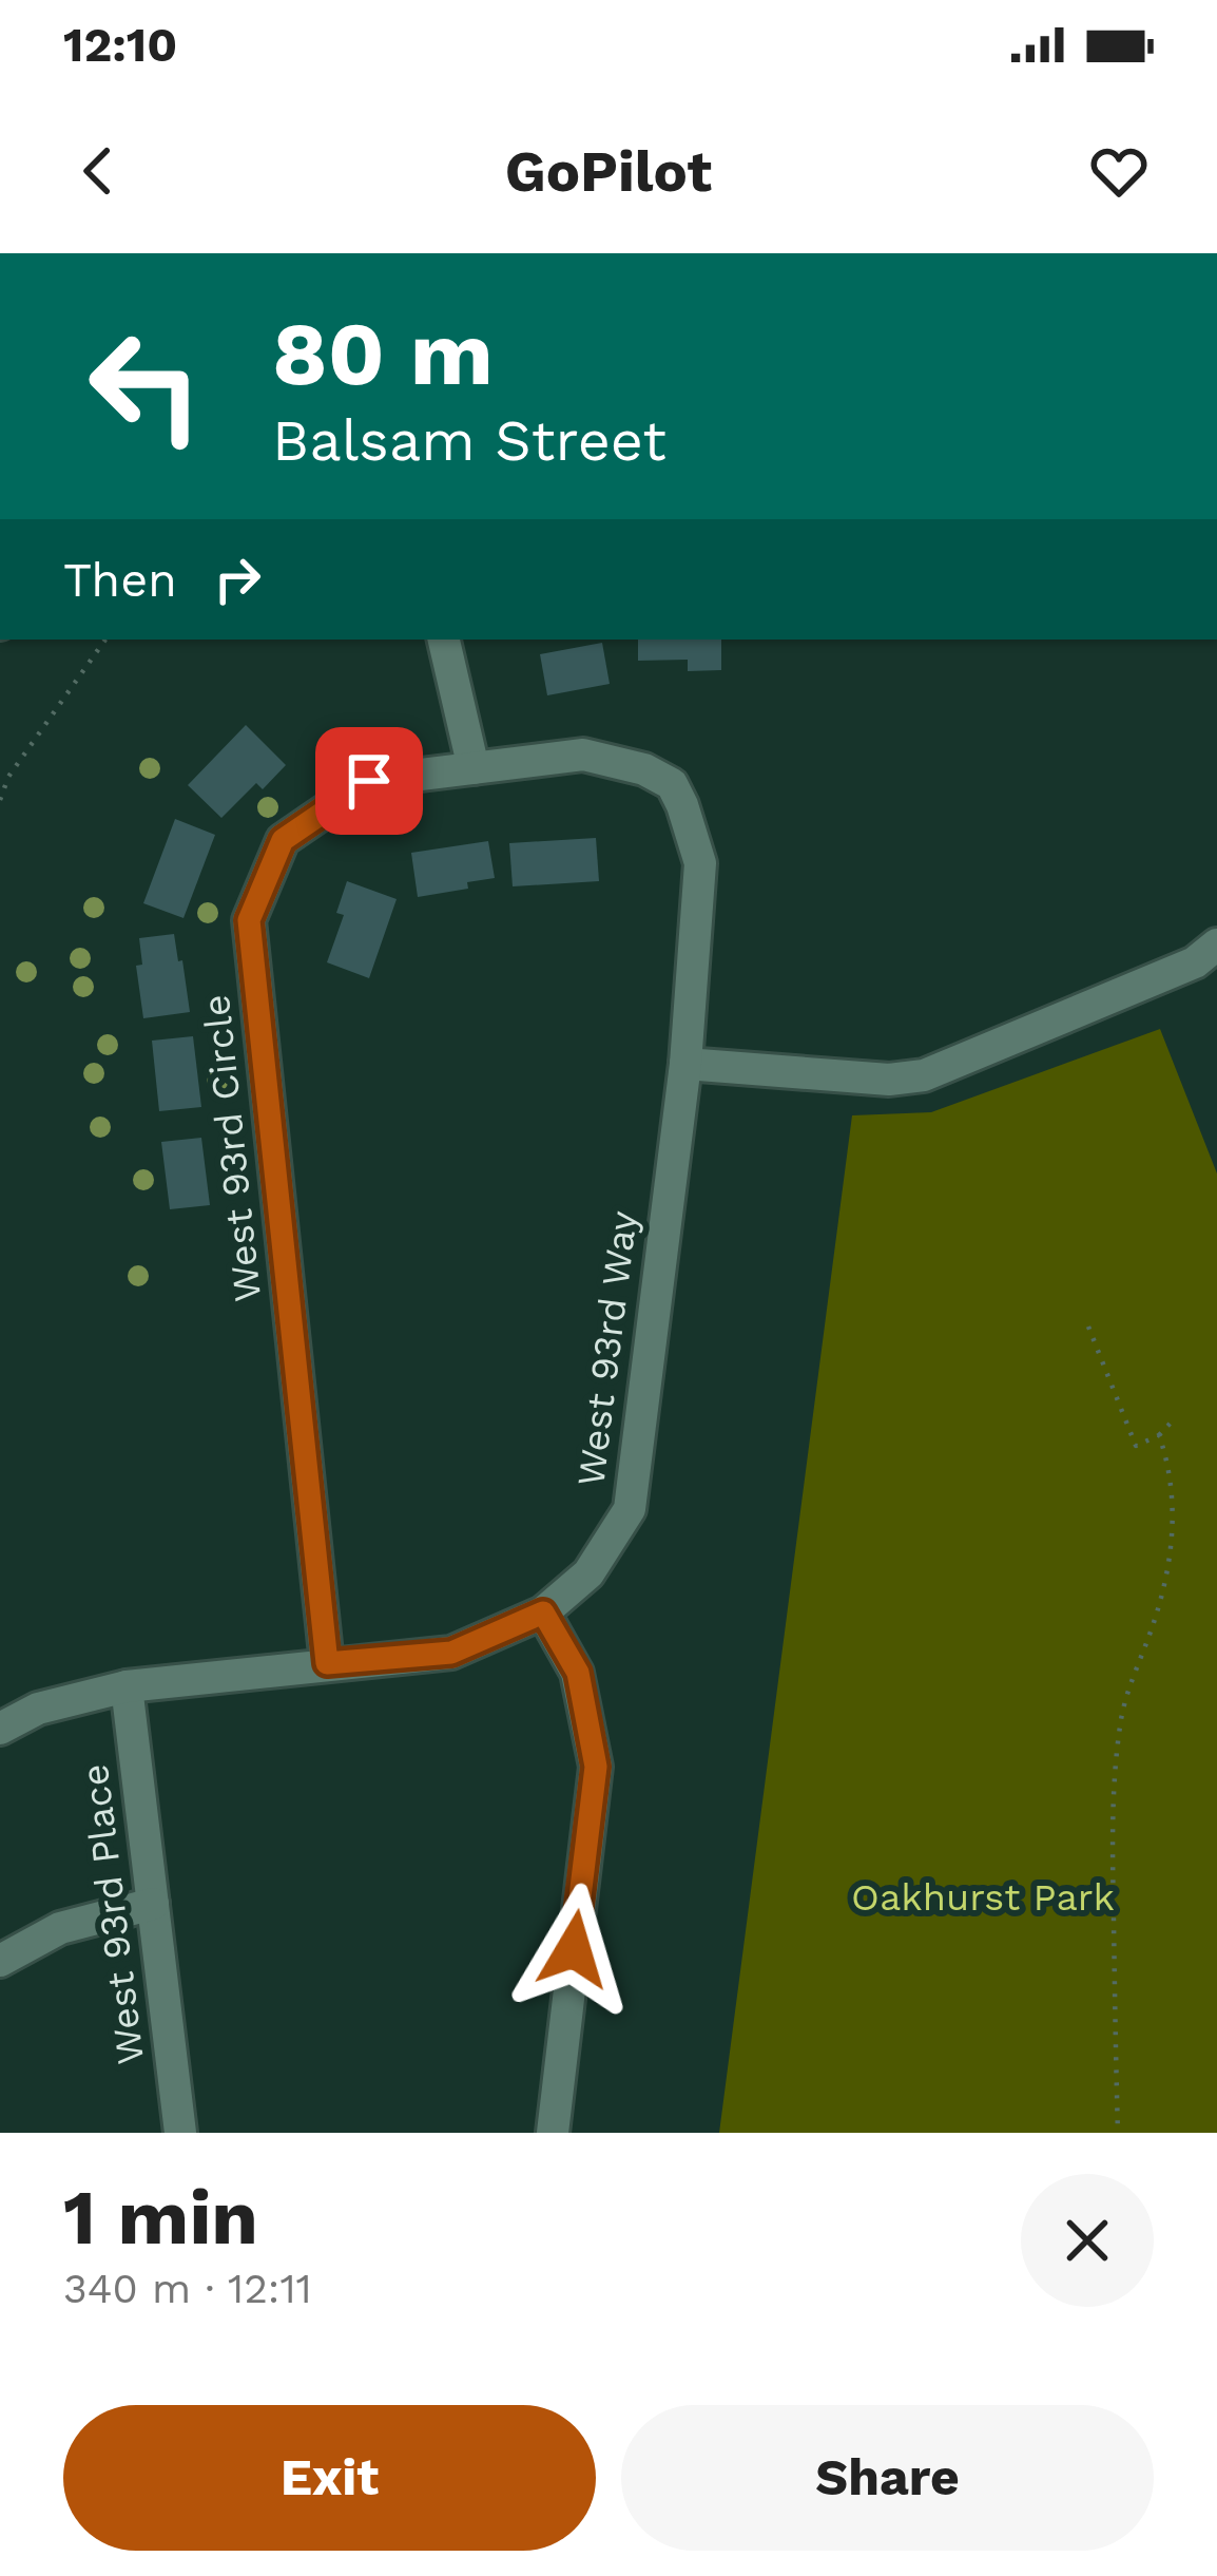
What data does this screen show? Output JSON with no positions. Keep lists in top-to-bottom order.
{
  "streets": {
    "street": ["West 93rd Circle", "West 93rd Way", "West 93rd Place"]
  },
  "crossings": [
    ["West 93rd Circle", "West 93rd Way"],
    ["West 93rd Way", "West 93rd Place"]
  ],
  "parks": ["Oakhurst Park"],
  "page": {
    "status": "12:10",
    "header": "GoPilot",
    "turn": ["80 m", "Balsam Street"],
    "then": "Then",
    "heading": ["1 min", "340 m · 12:11"],
    "buttons": ["Exit", "Share"]
  }
}
